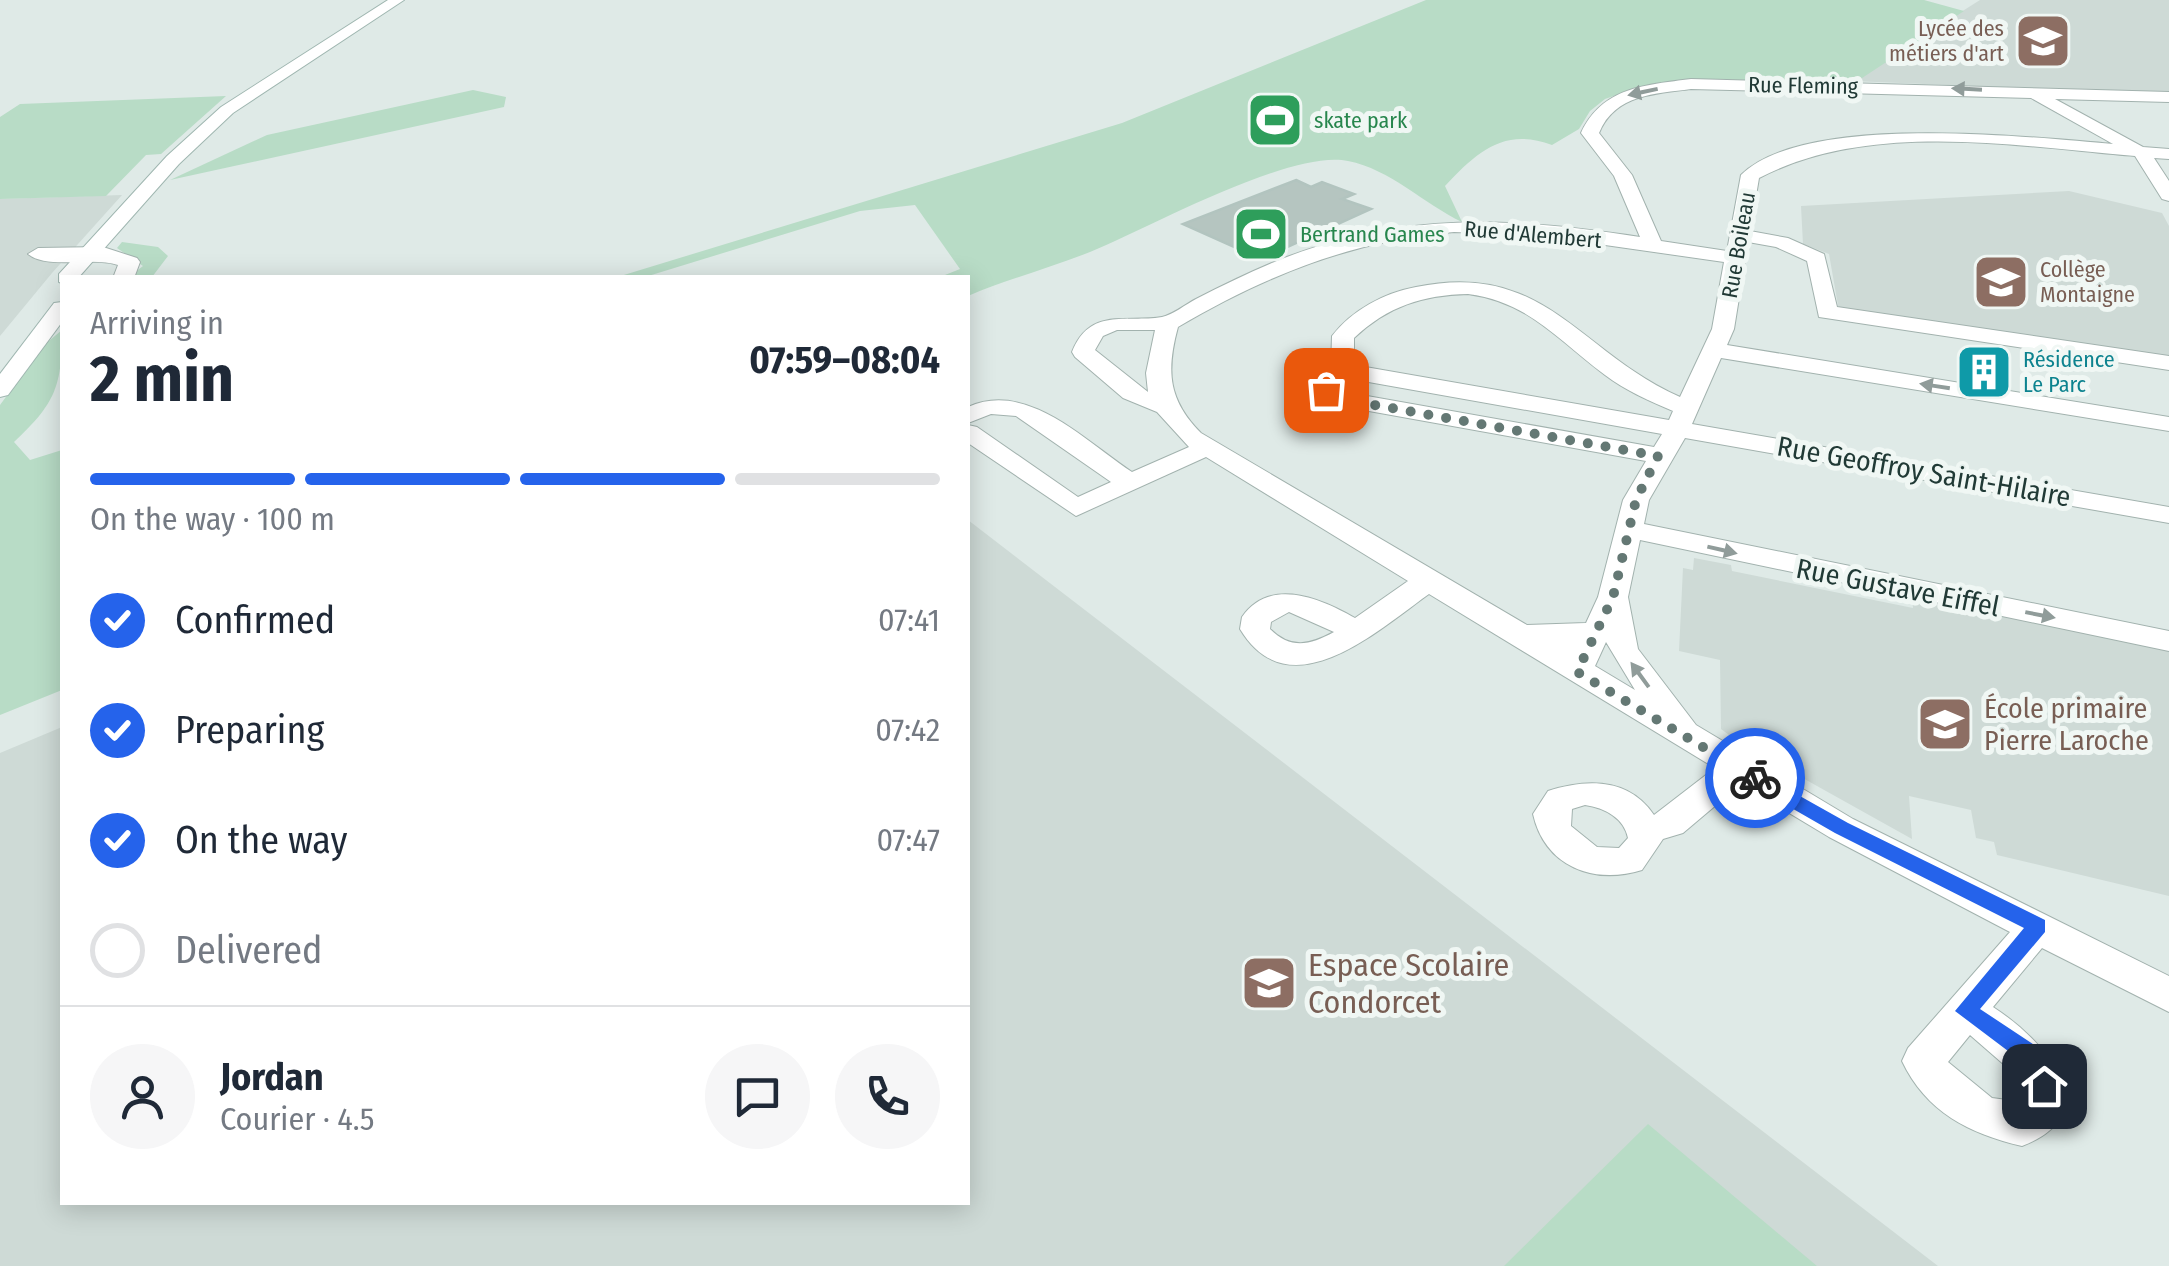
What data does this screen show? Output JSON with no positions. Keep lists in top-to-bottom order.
{
  "streets": {
    "street": [
      "Rue Fleming",
      "Rue d'Alembert",
      "Rue Boileau",
      "Rue Geoffroy Saint-Hilaire",
      "Rue Gustave Eiffel"
    ]
  },
  "crossings": [
    ["Rue Fleming", "Rue d'Alembert"],
    ["Rue d'Alembert", "Rue Boileau"],
    ["Rue Boileau", "Rue Geoffroy Saint-Hilaire"],
    ["Rue Boileau", "Rue Gustave Eiffel"]
  ],
  "places": {
    "school or university": [
      "Lycée des métiers d'art",
      "Collège Montaigne",
      "École primaire Pierre Laroche",
      "Espace Scolaire Condorcet"
    ],
    "sports": ["skate park", "Bertrand Games"],
    "building": ["Résidence Le Parc"]
  },
  "page": {
    "heading": ["2 min", "Arriving in", "07:59–08:04"],
    "panel": ["Jordan", "Courier · 4.5"],
    "bar": "On the way · 100 m",
    "list": [
      ["Confirmed", "07:41"],
      ["Preparing", "07:42"],
      ["On the way", "07:47"],
      "Delivered"
    ]
  }
}
